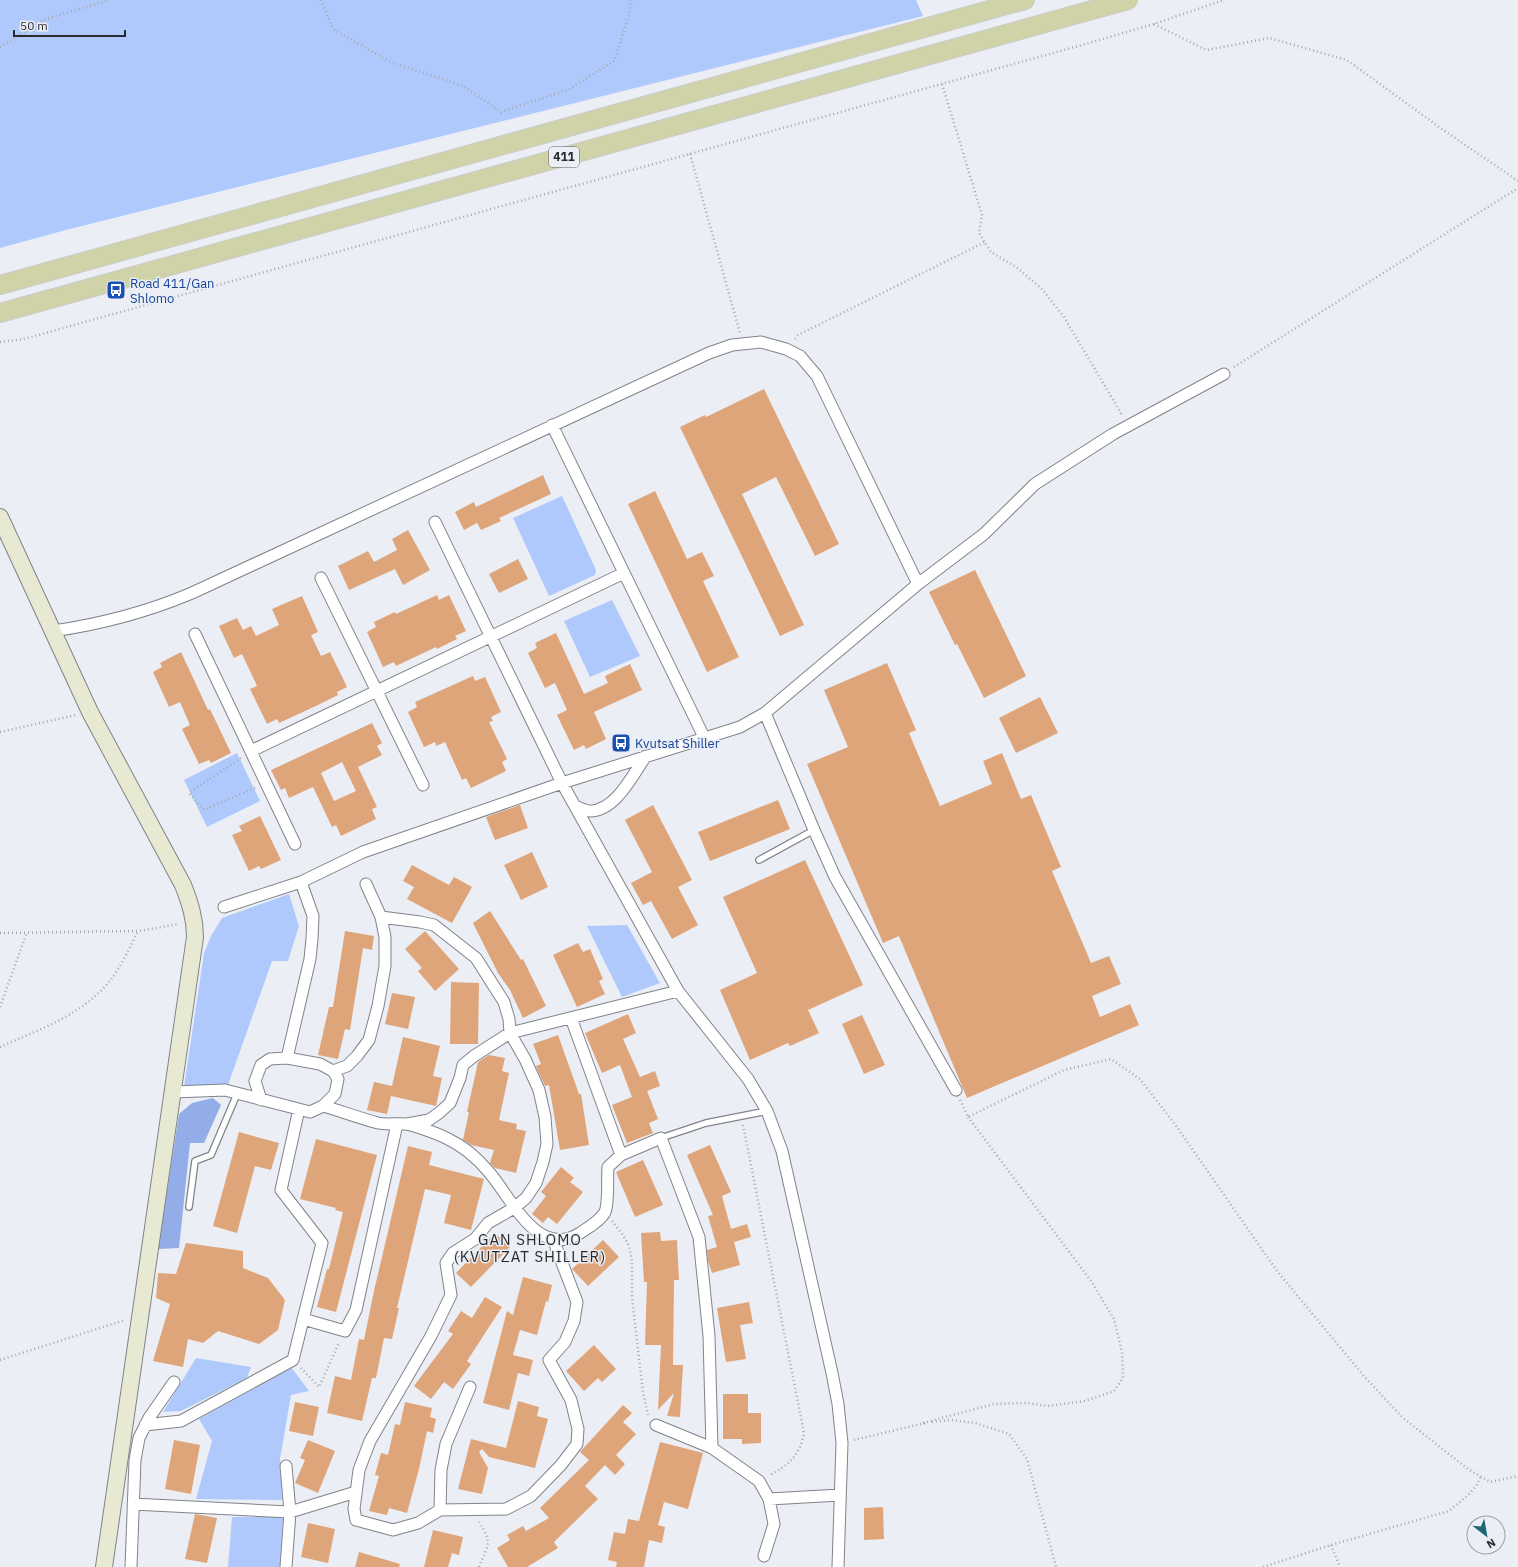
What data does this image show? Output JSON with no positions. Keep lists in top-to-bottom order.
{
  "streets": {
    "main road": ["411"]
  },
  "districts": ["GAN SHLOMO (KVUTZAT SHILLER)"],
  "places": {
    "bus stop": ["Road 411/Gan Shlomo", "Kvutsat Shiller"]
  },
  "scale_bar": "50 m",
  "north": "bottom right"
}
